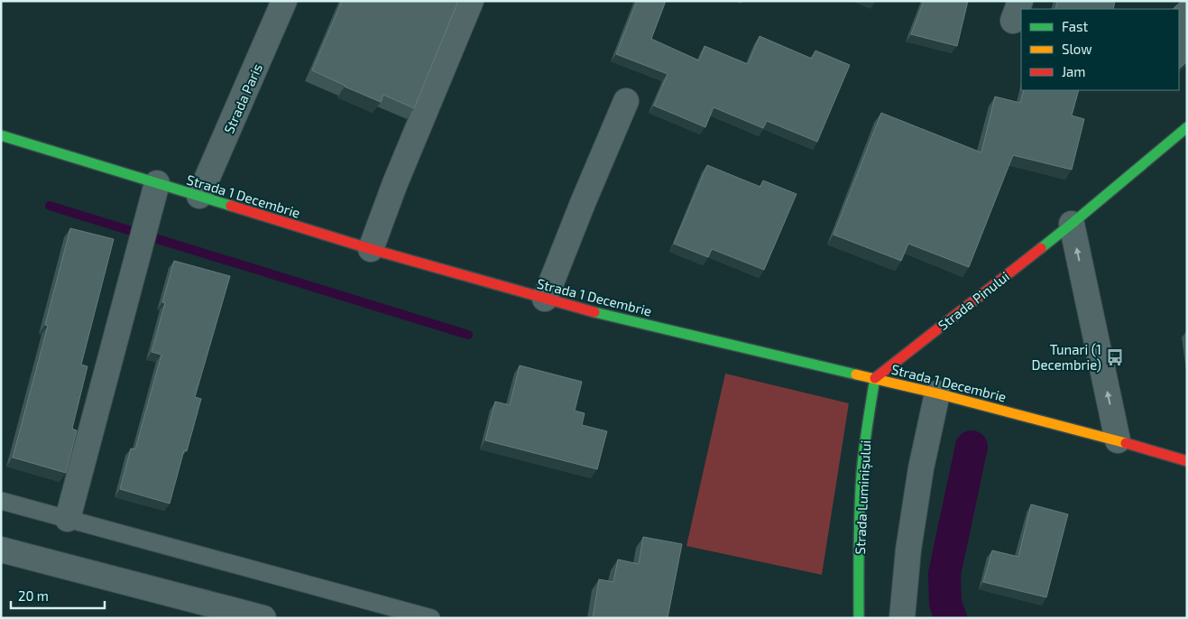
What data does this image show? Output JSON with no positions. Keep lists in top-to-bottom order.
{
  "streets": {
    "main road": ["Strada 1 Decembrie", "Strada Pinului", "Strada Luminișului"],
    "street": ["Strada Paris"]
  },
  "crossings": [
    ["Strada Paris", "Strada 1 Decembrie"],
    ["Strada 1 Decembrie", "Strada Pinului"],
    ["Strada 1 Decembrie", "Strada Luminișului"],
    ["Strada Pinului", "Strada Luminișului"]
  ],
  "places": {
    "bus stop": ["Tunari (1 Decembrie)"]
  },
  "legend": ["Fast", "Slow", "Jam"],
  "scale_bar": "20 m"
}
